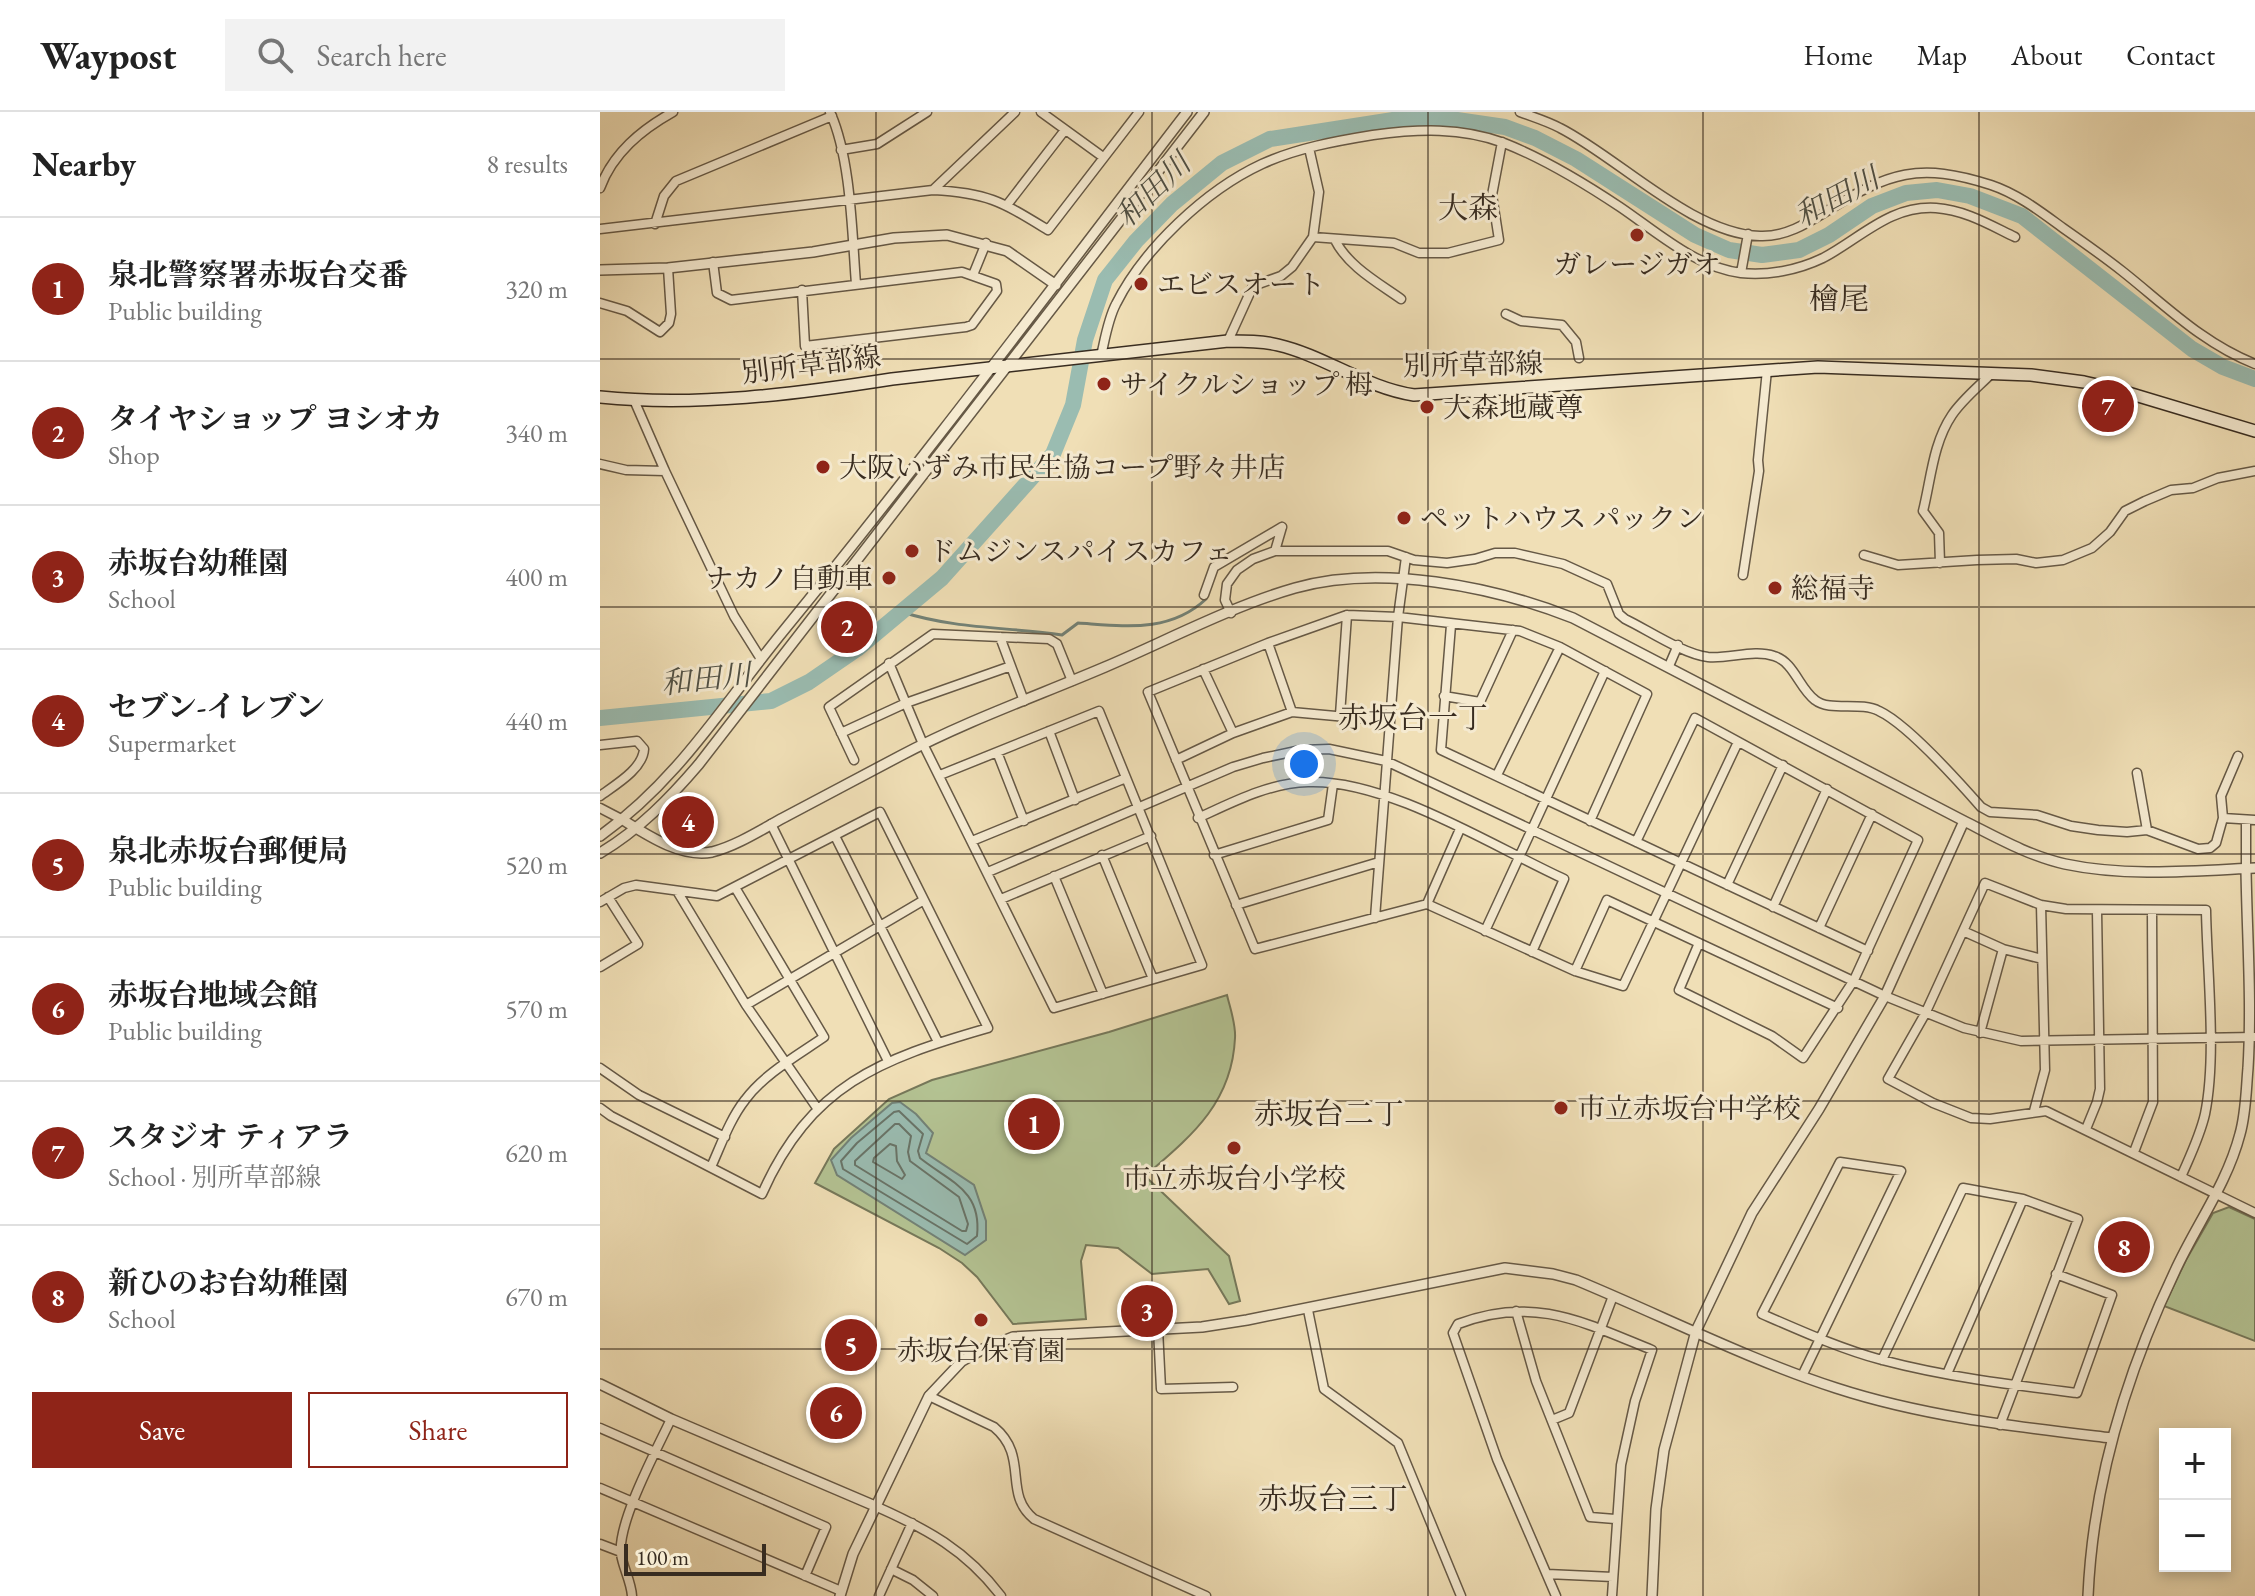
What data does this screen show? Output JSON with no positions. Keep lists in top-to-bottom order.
{
  "streets": {
    "main road": ["別所草部線"]
  },
  "districts": [
    "大森",
    "檜尾",
    "赤坂台一丁",
    "赤坂台二丁",
    "赤坂台三丁"
  ],
  "water": ["和田川"],
  "places": [
    "ガレージガオ",
    "エビスオート",
    "サイクルショップ 栂",
    "大森地蔵尊",
    "大阪いずみ市民生協コープ野々井店",
    "ペットハウス パックン",
    "ドムジンスパイスカフェ",
    "ナカノ自動車",
    "総福寺",
    "市立赤坂台中学校",
    "市立赤坂台小学校",
    "赤坂台保育園"
  ],
  "scale_bar": "100 m",
  "page": {
    "header": "Waypost",
    "search": "Search here",
    "nav": [
      "Home",
      "Map",
      "About",
      "Contact"
    ],
    "heading": ["Nearby", "8 results"],
    "list": [
      {
        "mark": "1",
        "name": "泉北警察署赤坂台交番",
        "note": "Public building",
        "value": "320 m"
      },
      {
        "mark": "2",
        "name": "タイヤショップ ヨシオカ",
        "note": "Shop",
        "value": "340 m"
      },
      {
        "mark": "3",
        "name": "赤坂台幼稚園",
        "note": "School",
        "value": "400 m"
      },
      {
        "mark": "4",
        "name": "セブン-イレブン",
        "note": "Supermarket",
        "value": "440 m"
      },
      {
        "mark": "5",
        "name": "泉北赤坂台郵便局",
        "note": "Public building",
        "value": "520 m"
      },
      {
        "mark": "6",
        "name": "赤坂台地域会館",
        "note": "Public building",
        "value": "570 m"
      },
      {
        "mark": "7",
        "name": "スタジオ ティアラ",
        "note": "School · 別所草部線",
        "value": "620 m"
      },
      {
        "mark": "8",
        "name": "新ひのお台幼稚園",
        "note": "School",
        "value": "670 m"
      }
    ],
    "pins": [
      "7",
      "2",
      "4",
      "1",
      "8",
      "3",
      "5",
      "6"
    ],
    "buttons": ["Save", "Share"],
    "map_buttons": ["+", "−"],
    "scale": "100 m"
  }
}
